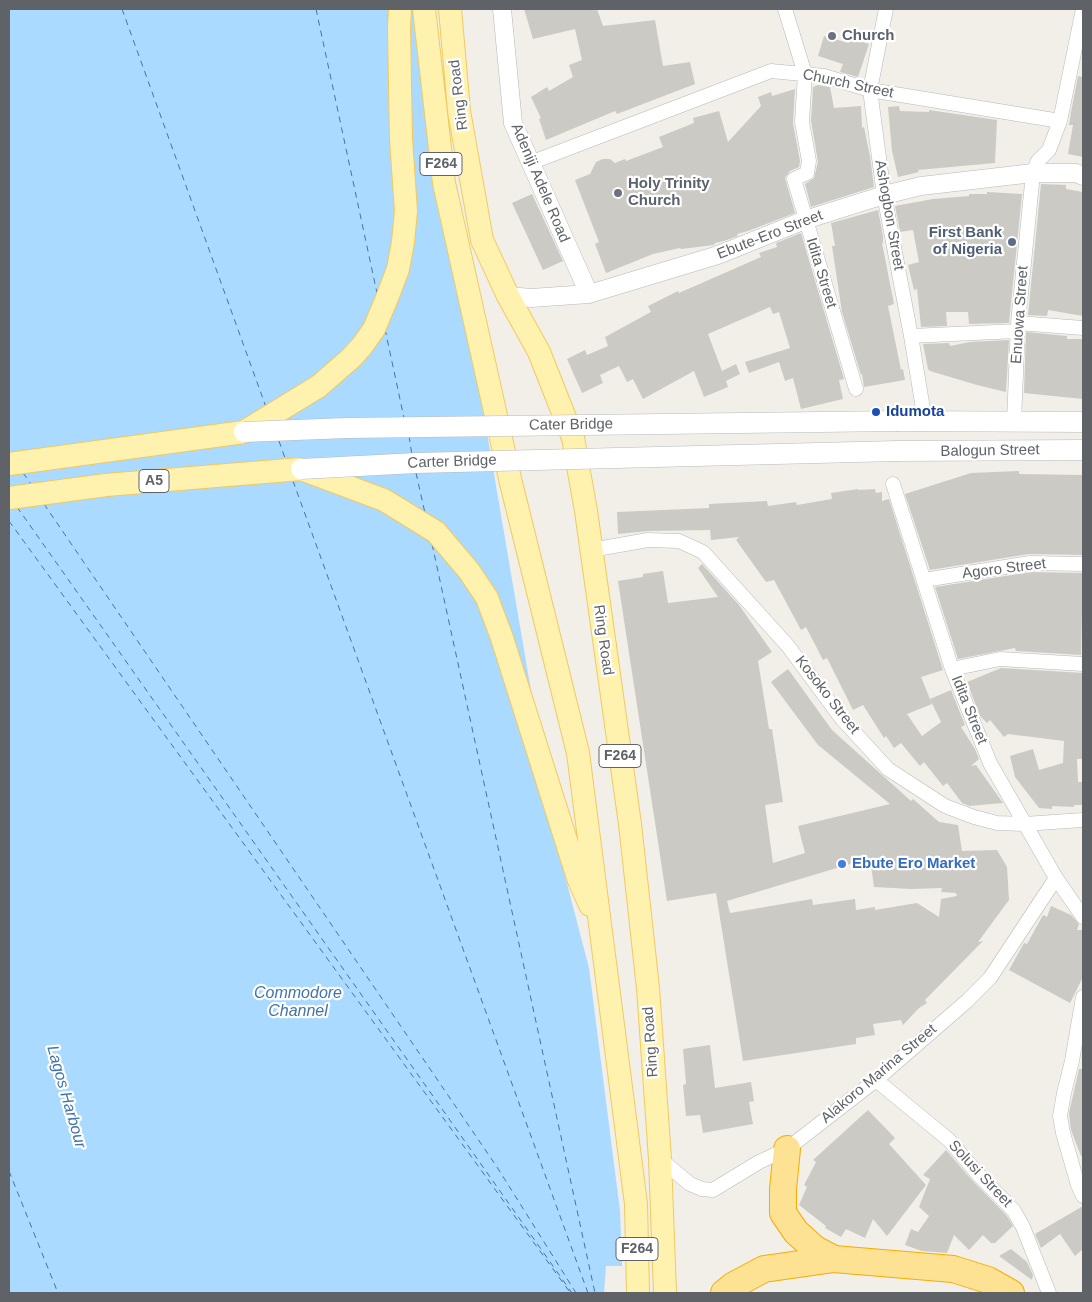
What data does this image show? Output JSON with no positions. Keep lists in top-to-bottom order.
{
  "streets": {
    "main road": [
      "Ring Road",
      "F264",
      "Cater Bridge",
      "Balogun Street",
      "Carter Bridge",
      "A5"
    ],
    "street": [
      "Church Street",
      "Adeniji Adele Road",
      "Ashogbon Street",
      "Ebute-Ero Street",
      "Idita Street",
      "Enuowa Street",
      "Agoro Street",
      "Kosoko Street",
      "Alakoro Marina Street",
      "Solusi Street"
    ]
  },
  "crossings": [
    ["Church Street", "Adeniji Adele Road"],
    ["Church Street", "Ashogbon Street"],
    ["Church Street", "Idita Street"],
    ["Church Street", "Enuowa Street"],
    ["Ring Road", "Ebute-Ero Street"],
    ["Ring Road", "Kosoko Street"],
    ["Ring Road", "Alakoro Marina Street"],
    ["Adeniji Adele Road", "Ebute-Ero Street"],
    ["Ashogbon Street", "Ebute-Ero Street"],
    ["Ashogbon Street", "Cater Bridge"],
    ["Ebute-Ero Street", "Idita Street"],
    ["Ebute-Ero Street", "Enuowa Street"],
    ["Idita Street", "Agoro Street"],
    ["Idita Street", "Kosoko Street"],
    ["Idita Street", "Alakoro Marina Street"],
    ["Enuowa Street", "Cater Bridge"],
    ["Balogun Street", "Carter Bridge"],
    ["Alakoro Marina Street", "Solusi Street"]
  ],
  "water": ["Commodore Channel", "Lagos Harbour"],
  "places": [
    "Church",
    "Holy Trinity Church",
    "First Bank of Nigeria",
    "Idumota",
    "Ebute Ero Market"
  ]
}
